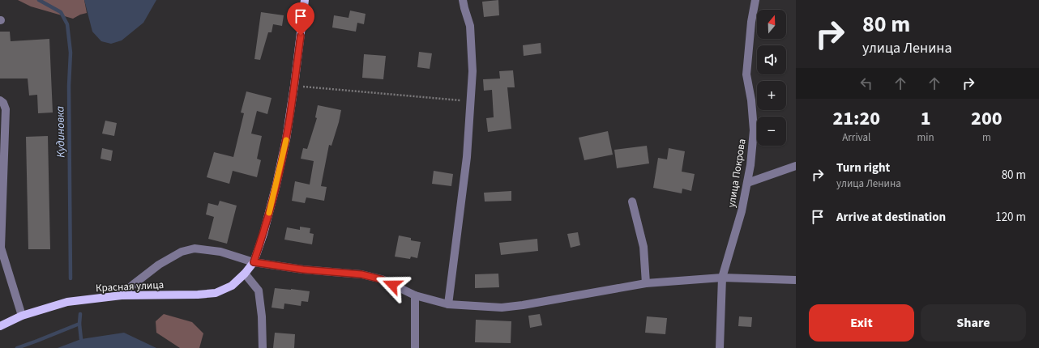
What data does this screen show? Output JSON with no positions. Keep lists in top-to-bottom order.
{
  "streets": {
    "main road": ["Красная улица"],
    "street": ["улица Покрова"]
  },
  "water": ["Кудиновка"],
  "north": "top",
  "page": {
    "turn": ["80 m", "улица Ленина"],
    "map_buttons": ["+", "−"],
    "eta": [
      "21:20",
      "Arrival",
      "1",
      "min",
      "200",
      "m"
    ],
    "list": [
      {
        "name": "Turn right",
        "note": "улица Ленина",
        "value": "80 m"
      },
      {
        "name": "Arrive at destination",
        "value": "120 m"
      }
    ],
    "buttons": ["Exit", "Share"]
  }
}
